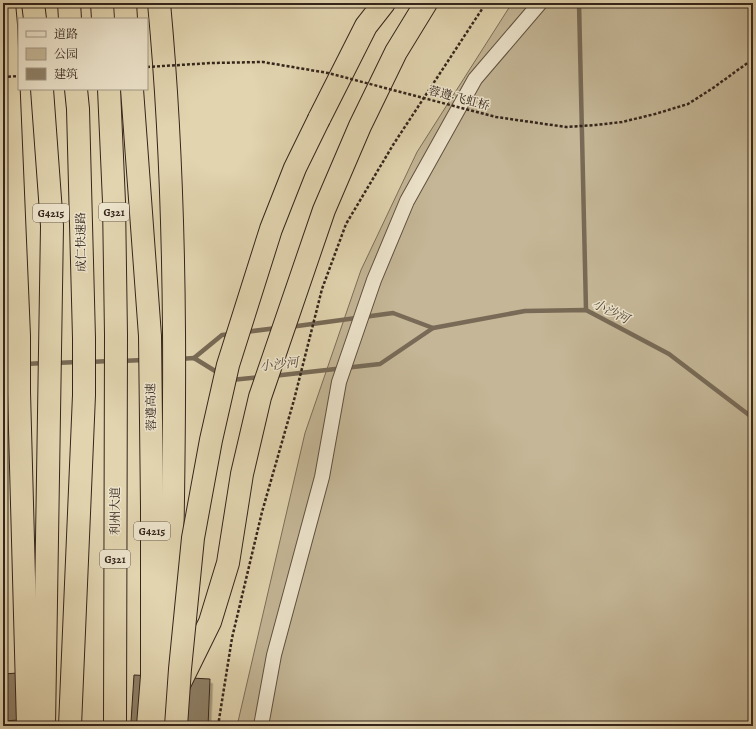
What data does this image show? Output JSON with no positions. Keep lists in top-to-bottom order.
{
  "streets": {
    "highway": [
      "G321",
      "G4215",
      "成仁快速路",
      "蓉遵高速",
      "利州大道"
    ],
    "path": ["蓉遵·飞虹桥"]
  },
  "water": ["小沙河"],
  "legend": ["道路", "公园", "建筑"]
}
